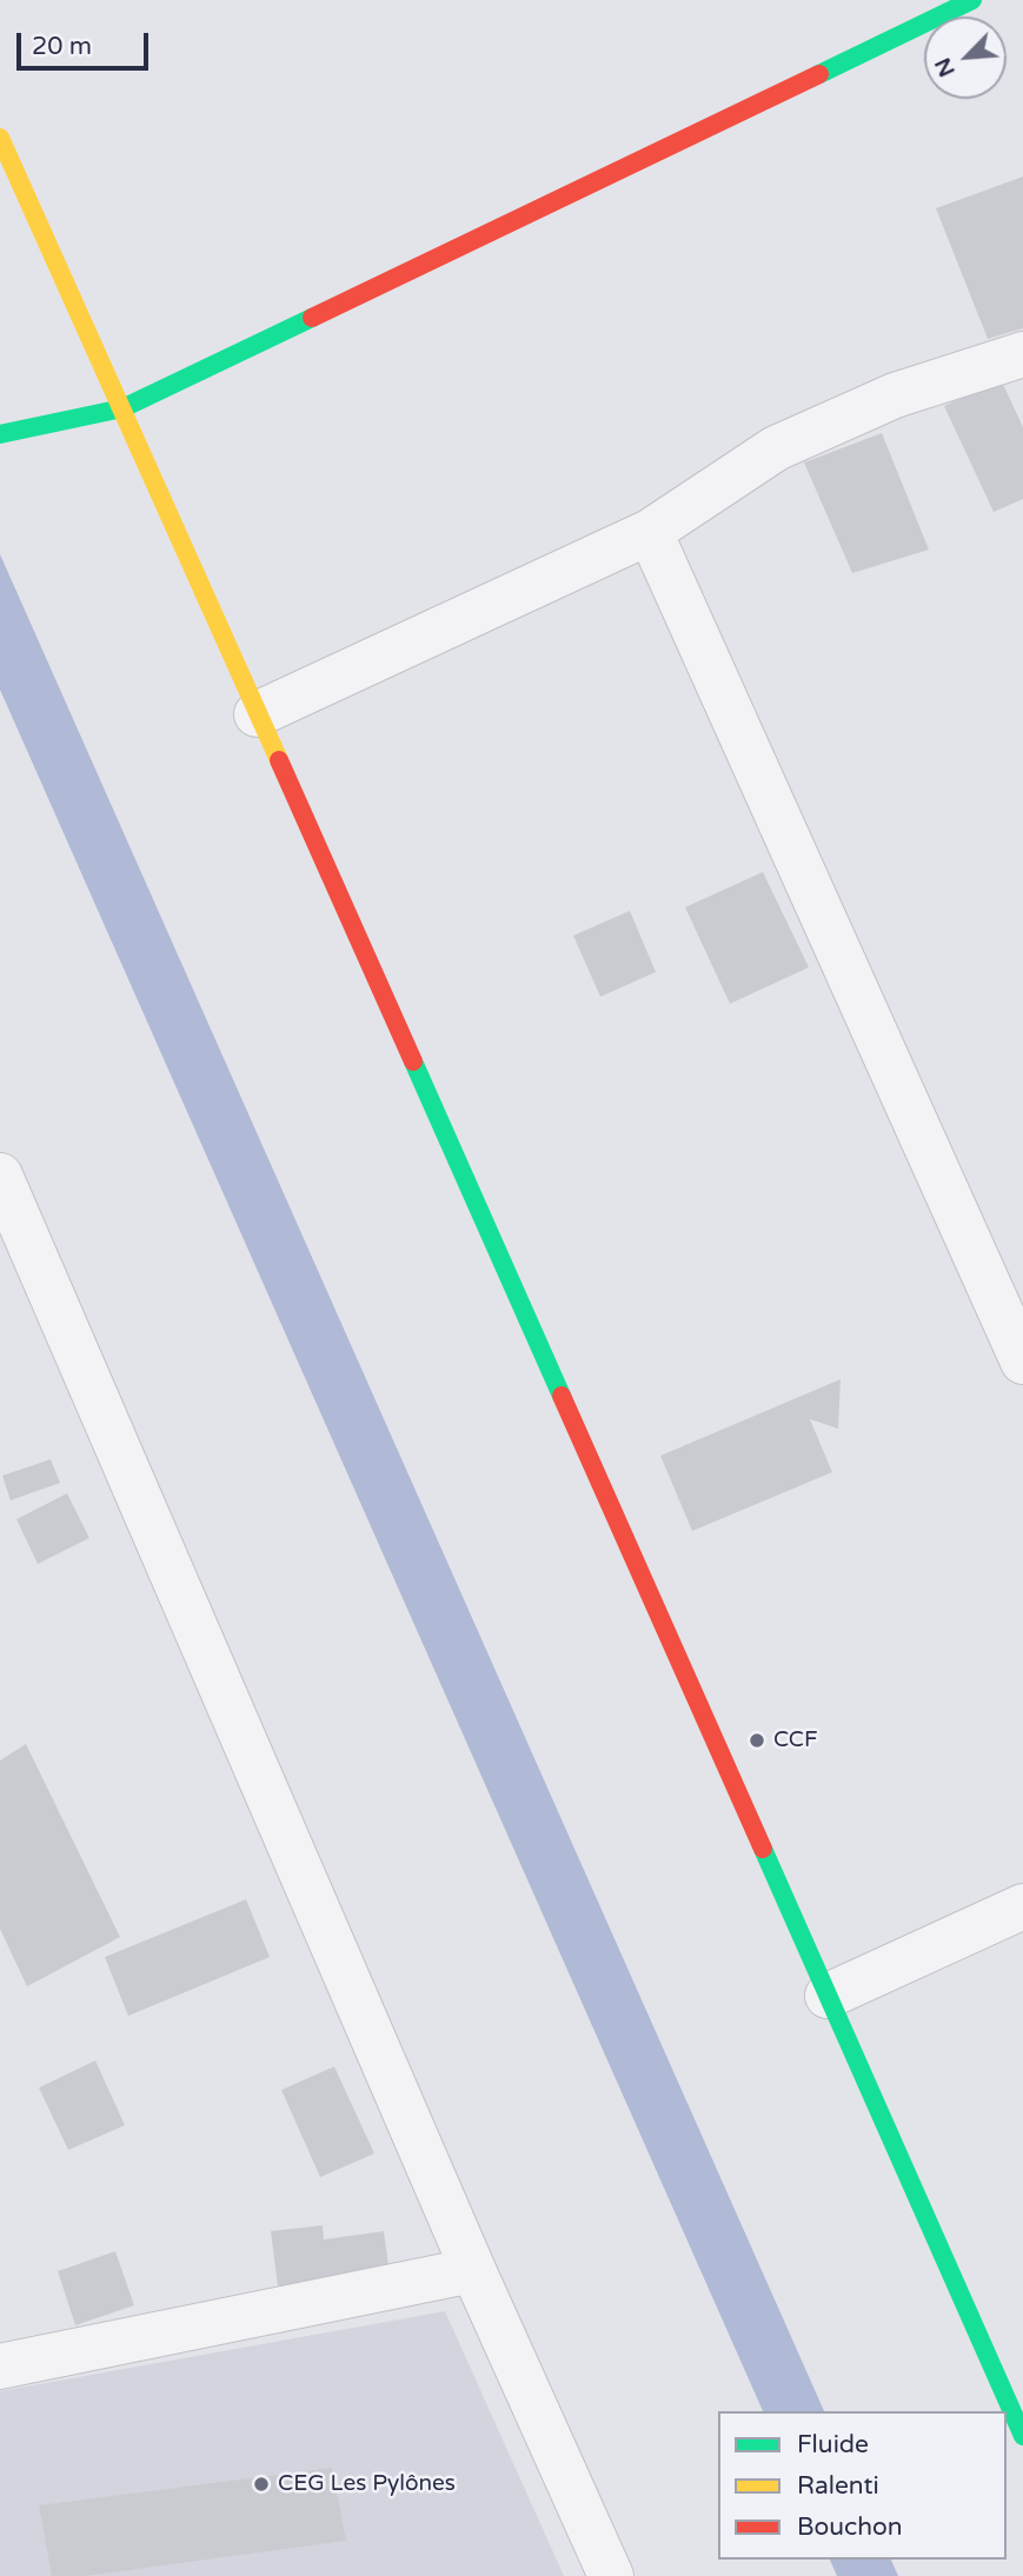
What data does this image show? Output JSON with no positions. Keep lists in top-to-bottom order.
{
  "places": ["CCF", "CEG Les Pylônes"],
  "legend": ["Fluide", "Ralenti", "Bouchon"],
  "scale_bar": "20 m",
  "north": "bottom left"
}
